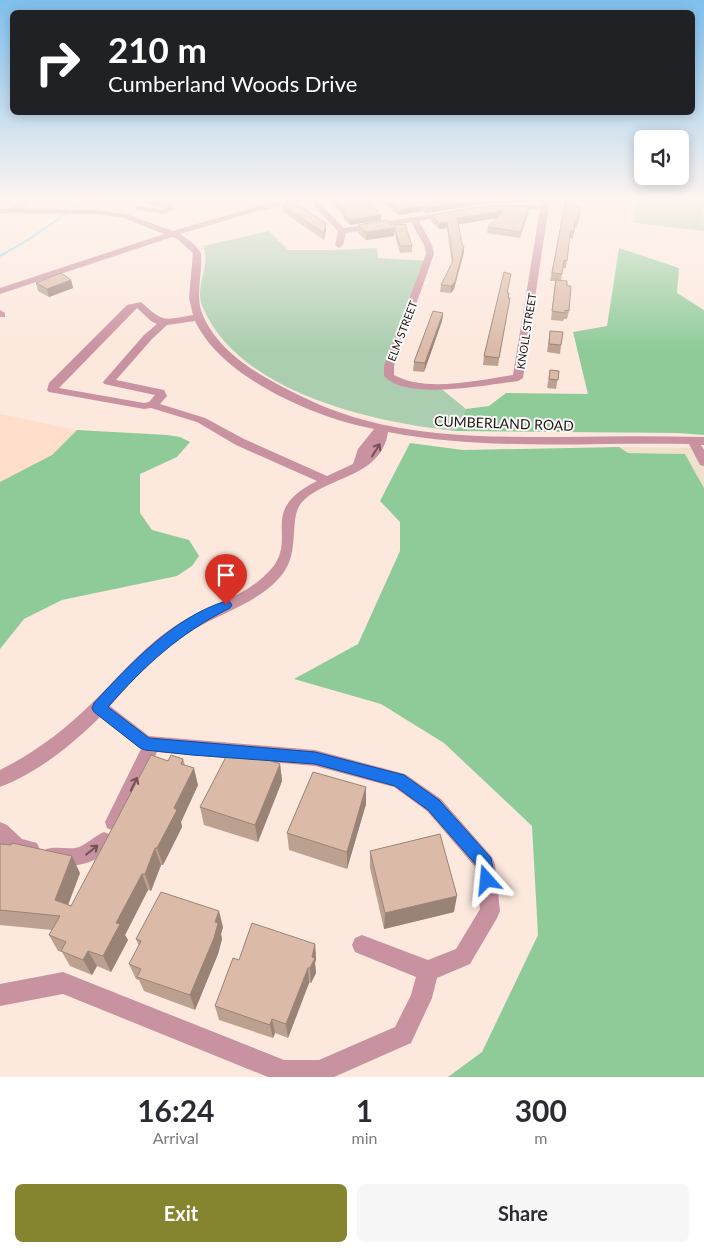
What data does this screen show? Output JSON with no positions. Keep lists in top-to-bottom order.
{
  "streets": {
    "street": ["ELM STREET", "KNOLL STREET", "CUMBERLAND ROAD"]
  },
  "crossings": [
    ["ELM STREET", "KNOLL STREET"]
  ],
  "page": {
    "turn": ["210 m", "Cumberland Woods Drive"],
    "eta": [
      "16:24",
      "Arrival",
      "1",
      "min",
      "300",
      "m"
    ],
    "buttons": ["Exit", "Share"]
  }
}
